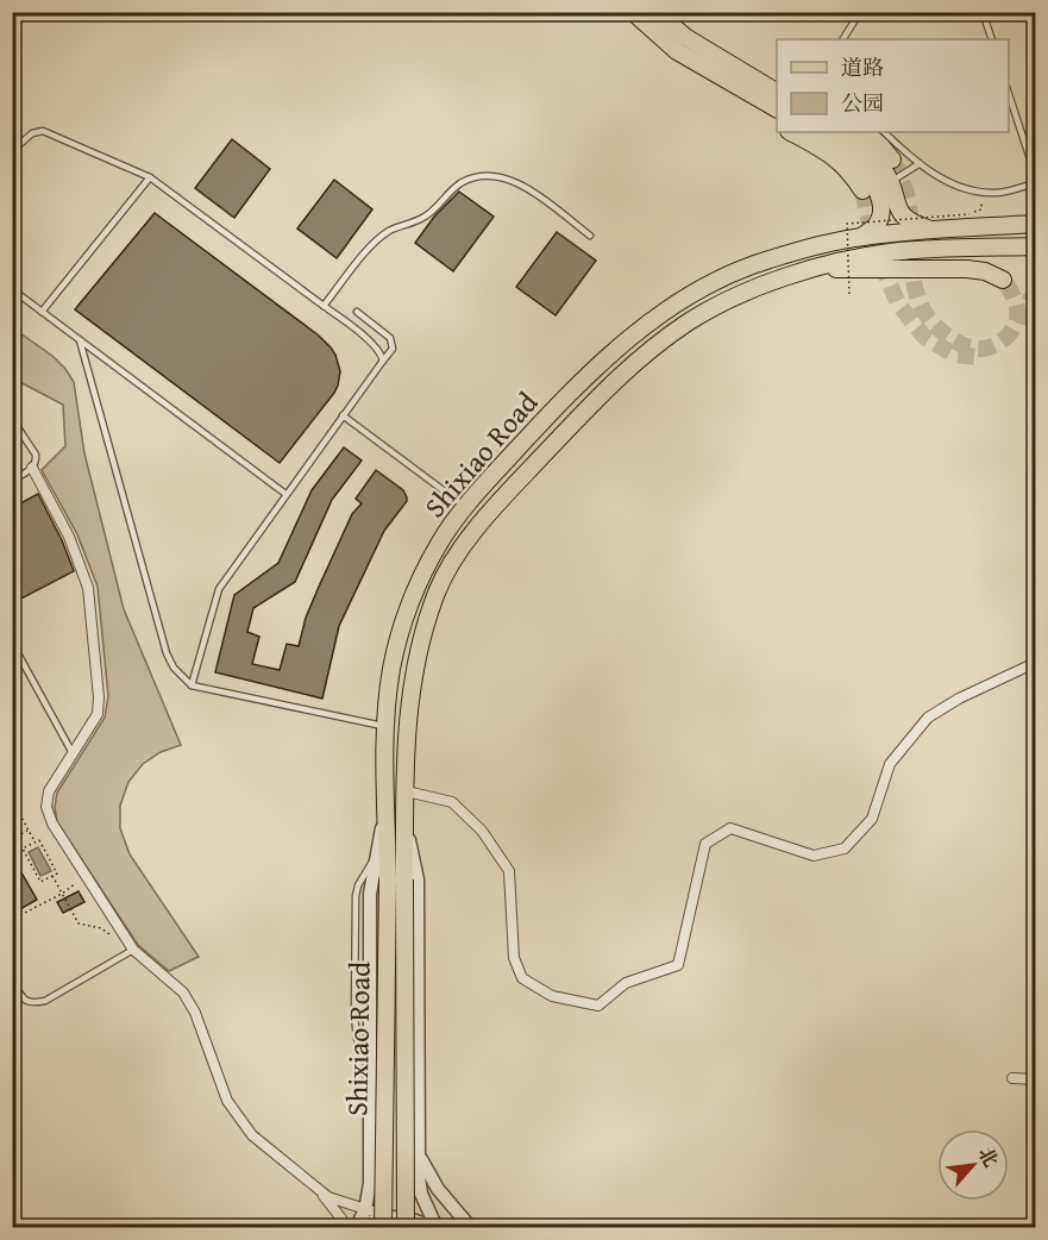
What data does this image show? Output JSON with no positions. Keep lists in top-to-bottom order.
{
  "streets": {
    "main road": ["Shixiao Road"]
  },
  "legend": ["道路", "公园"],
  "north": "top right"
}
